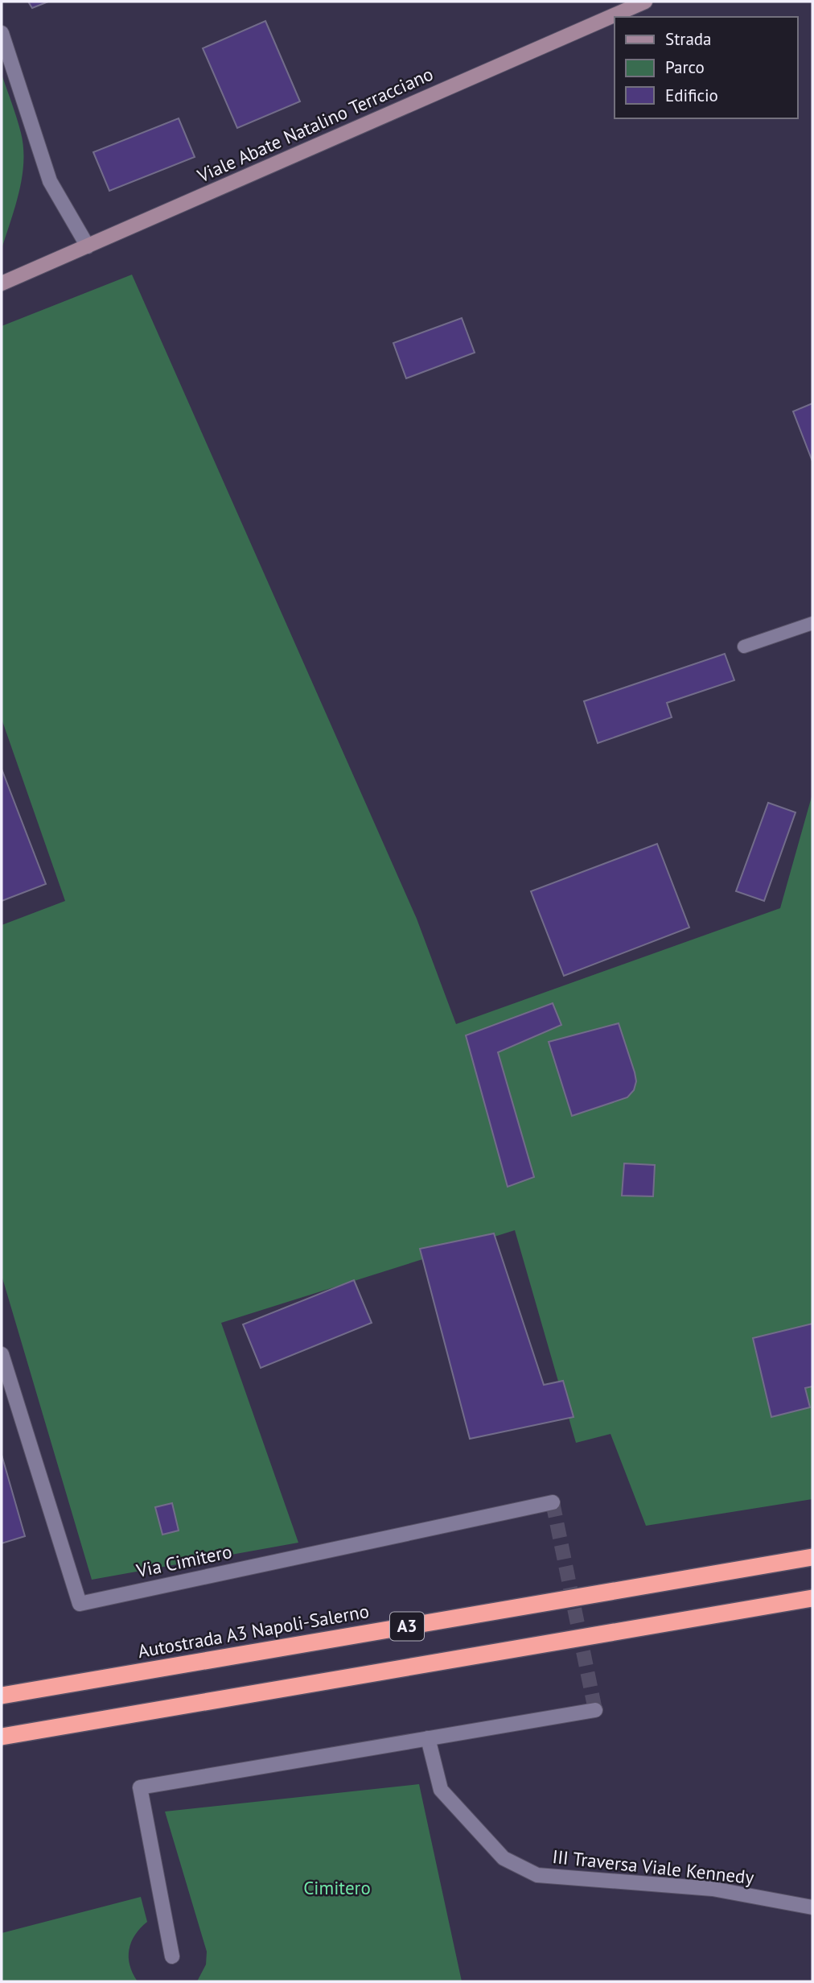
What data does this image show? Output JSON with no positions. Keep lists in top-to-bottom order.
{
  "streets": {
    "highway": ["A3", "Autostrada A3 Napoli-Salerno"],
    "street": ["Viale Abate Natalino Terracciano", "Via Cimitero", "III Traversa Viale Kennedy"]
  },
  "parks": ["Cimitero"],
  "legend": ["Strada", "Parco", "Edificio"]
}
